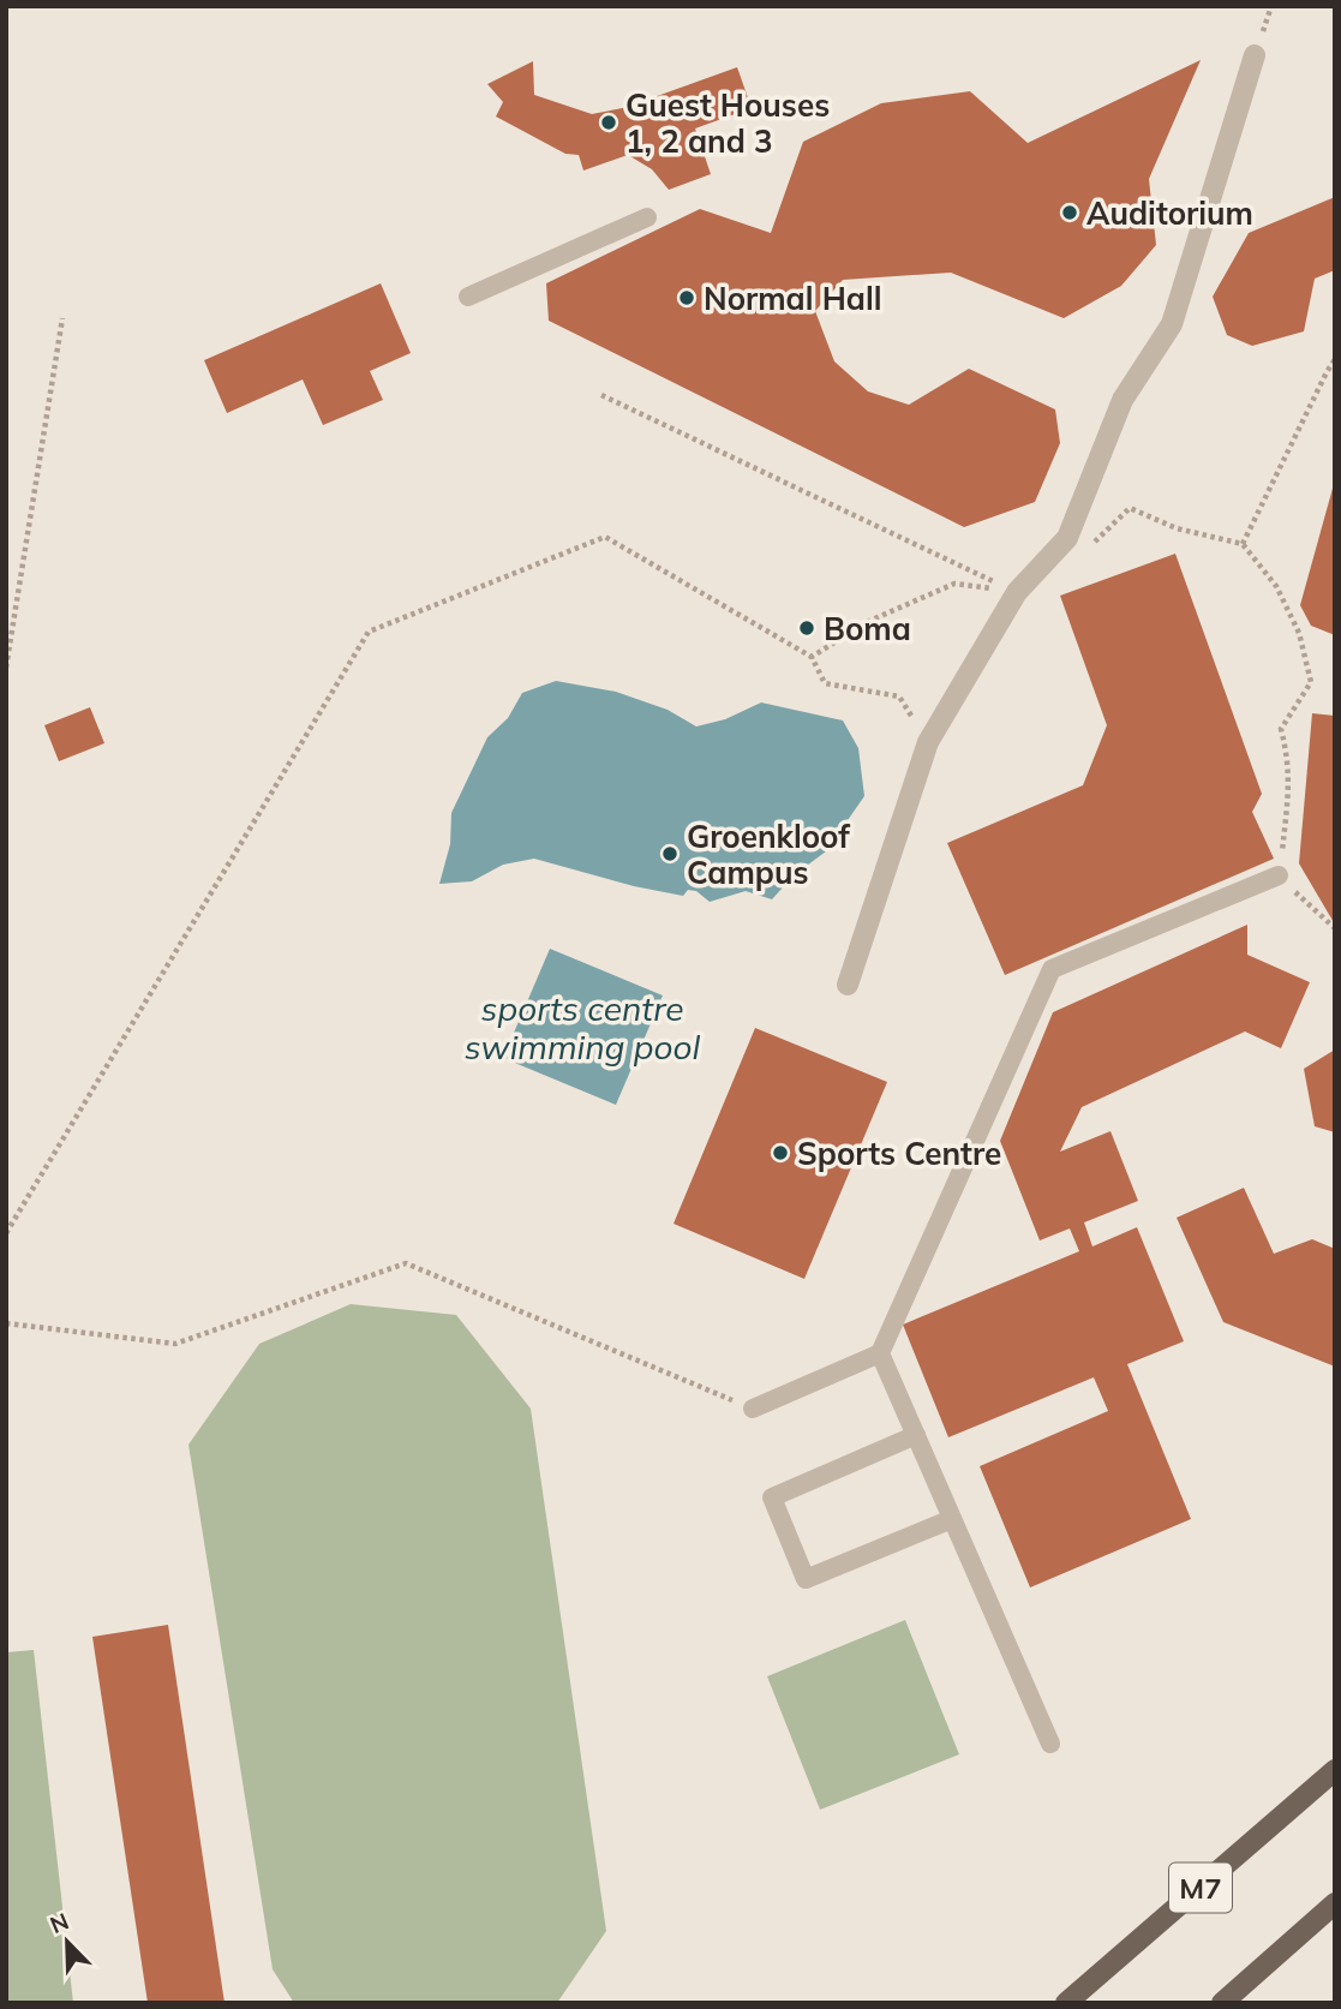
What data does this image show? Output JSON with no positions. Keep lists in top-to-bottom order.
{
  "streets": {
    "main road": ["M7"]
  },
  "water": ["sports centre swimming pool"],
  "places": [
    "Guest Houses 1, 2 and 3",
    "Auditorium",
    "Normal Hall",
    "Boma",
    "Groenkloof Campus",
    "Sports Centre"
  ],
  "north": "top left"
}
